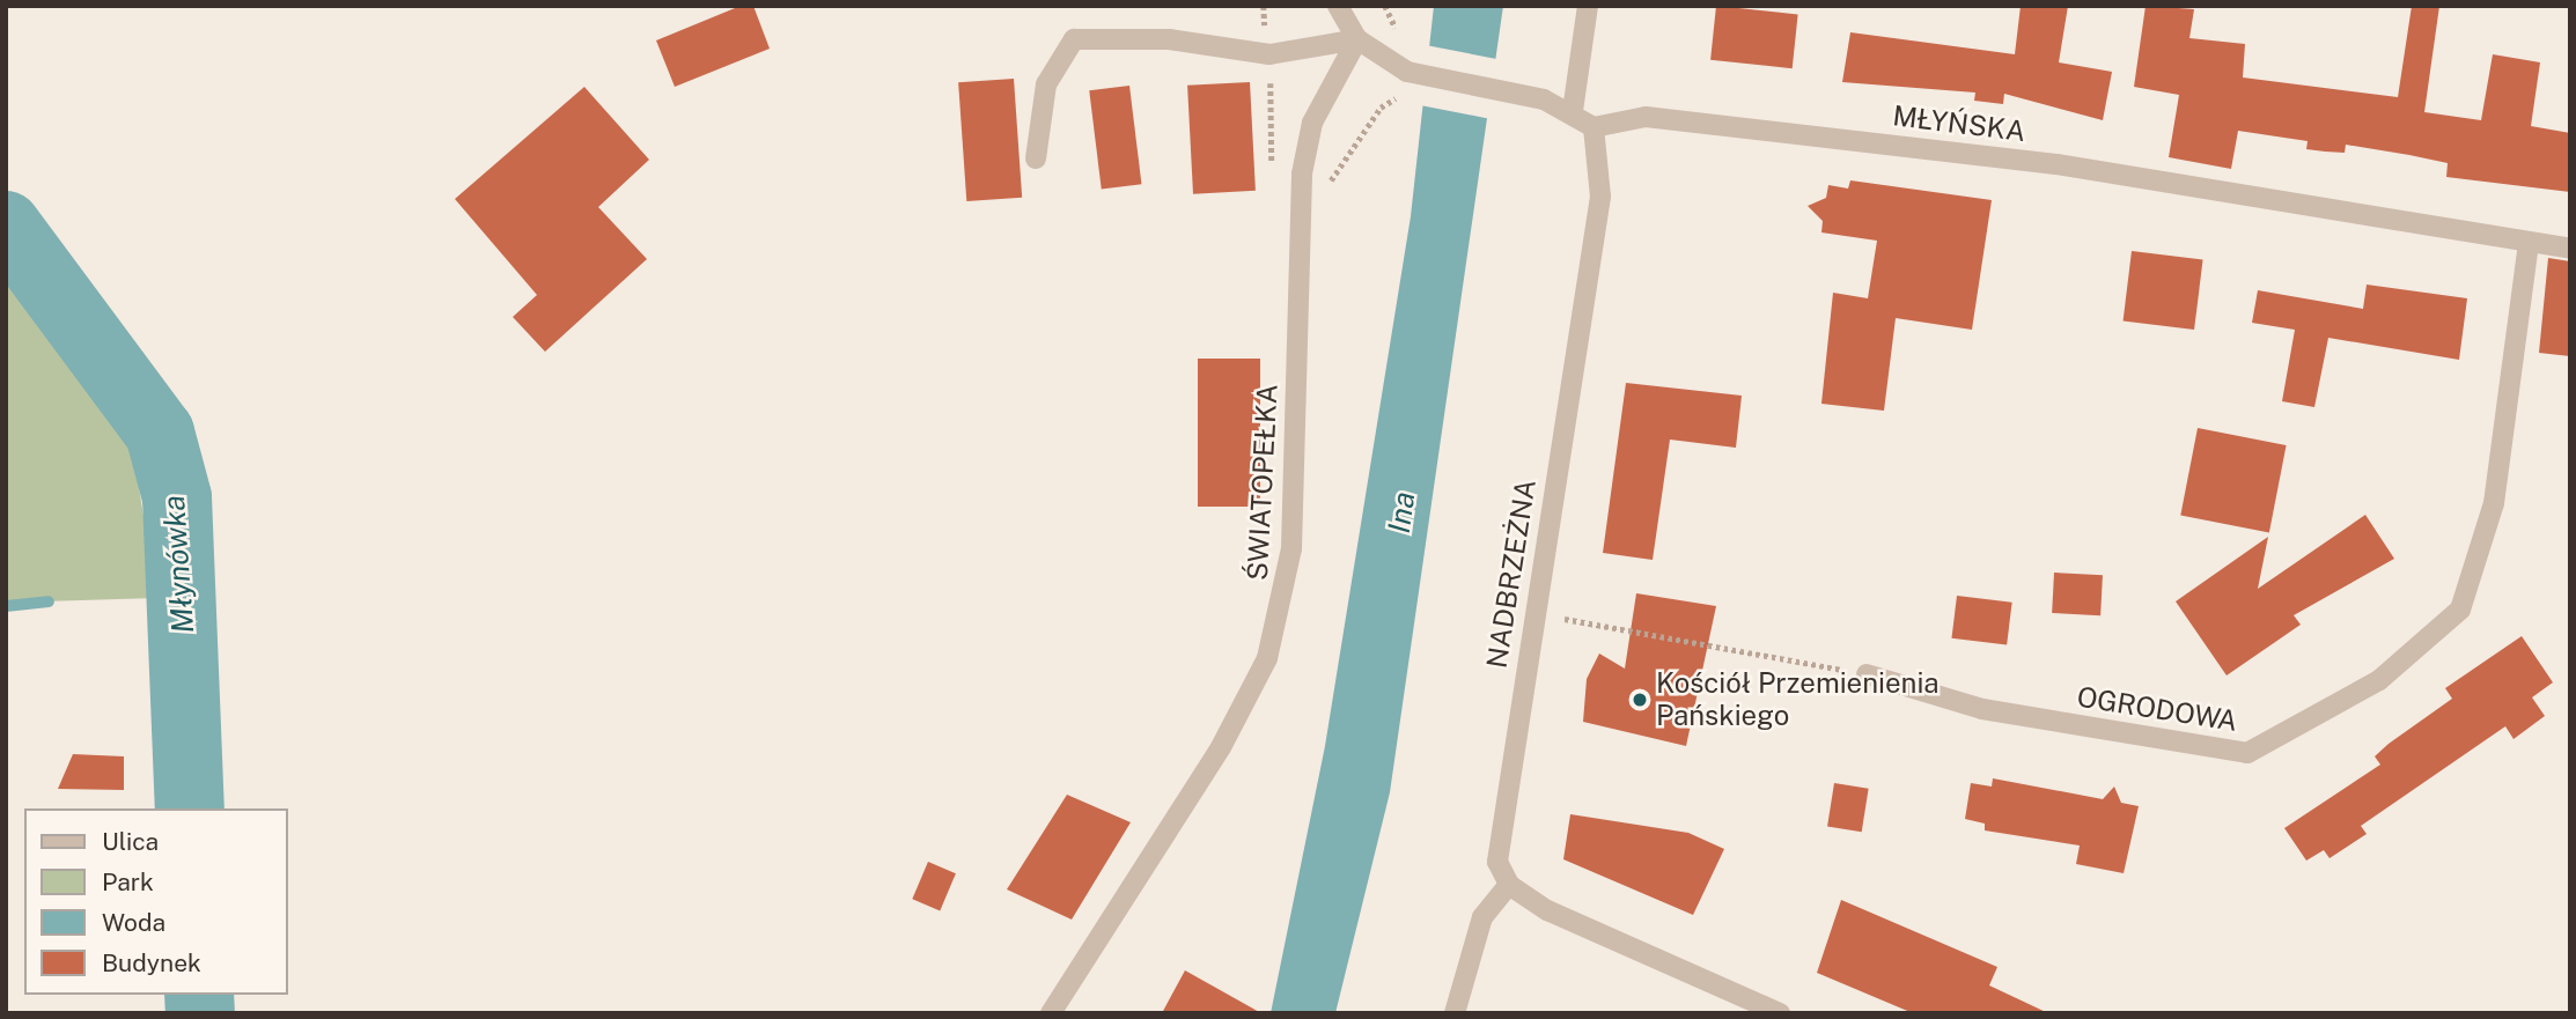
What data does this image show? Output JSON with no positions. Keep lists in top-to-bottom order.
{
  "streets": {
    "street": [
      "MŁYŃSKA",
      "ŚWIATOPEŁKA",
      "NADBRZEŻNA",
      "OGRODOWA"
    ]
  },
  "crossings": [
    ["MŁYŃSKA", "NADBRZEŻNA"],
    ["MŁYŃSKA", "OGRODOWA"]
  ],
  "water": ["Ina", "Młynówka"],
  "places": ["Kościół Przemienienia Pańskiego"],
  "legend": [
    "Ulica",
    "Park",
    "Woda",
    "Budynek"
  ]
}
